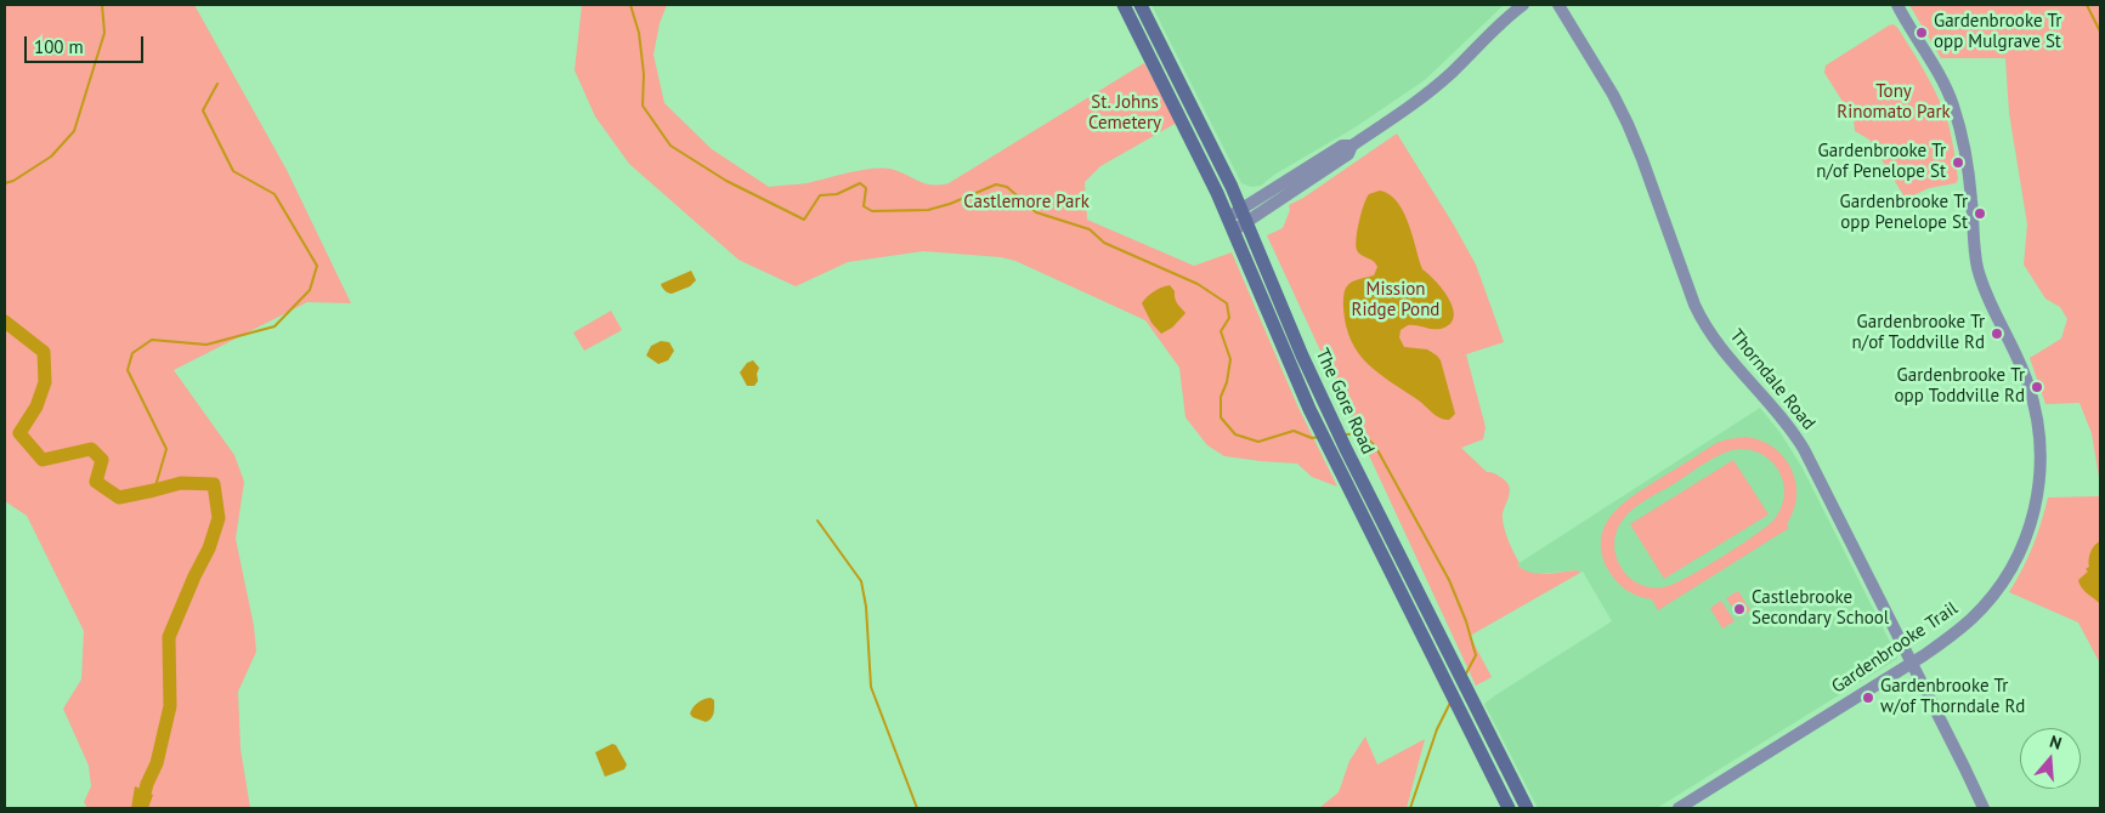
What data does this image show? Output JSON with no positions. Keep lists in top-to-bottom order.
{
  "streets": {
    "main road": ["The Gore Road"],
    "street": ["Thorndale Road", "Gardenbrooke Trail"]
  },
  "crossings": [
    ["Thorndale Road", "Gardenbrooke Trail"]
  ],
  "parks": [
    "Tony Rinomato Park",
    "St. Johns Cemetery",
    "Castlemore Park",
    "Mission Ridge Pond"
  ],
  "places": [
    "Gardenbrooke Tr opp Mulgrave St",
    "Gardenbrooke Tr n/of Penelope St",
    "Gardenbrooke Tr opp Penelope St",
    "Gardenbrooke Tr n/of Toddville Rd",
    "Gardenbrooke Tr opp Toddville Rd",
    "Castlebrooke Secondary School",
    "Gardenbrooke Tr w/of Thorndale Rd"
  ],
  "scale_bar": "100 m",
  "north": "top"
}
